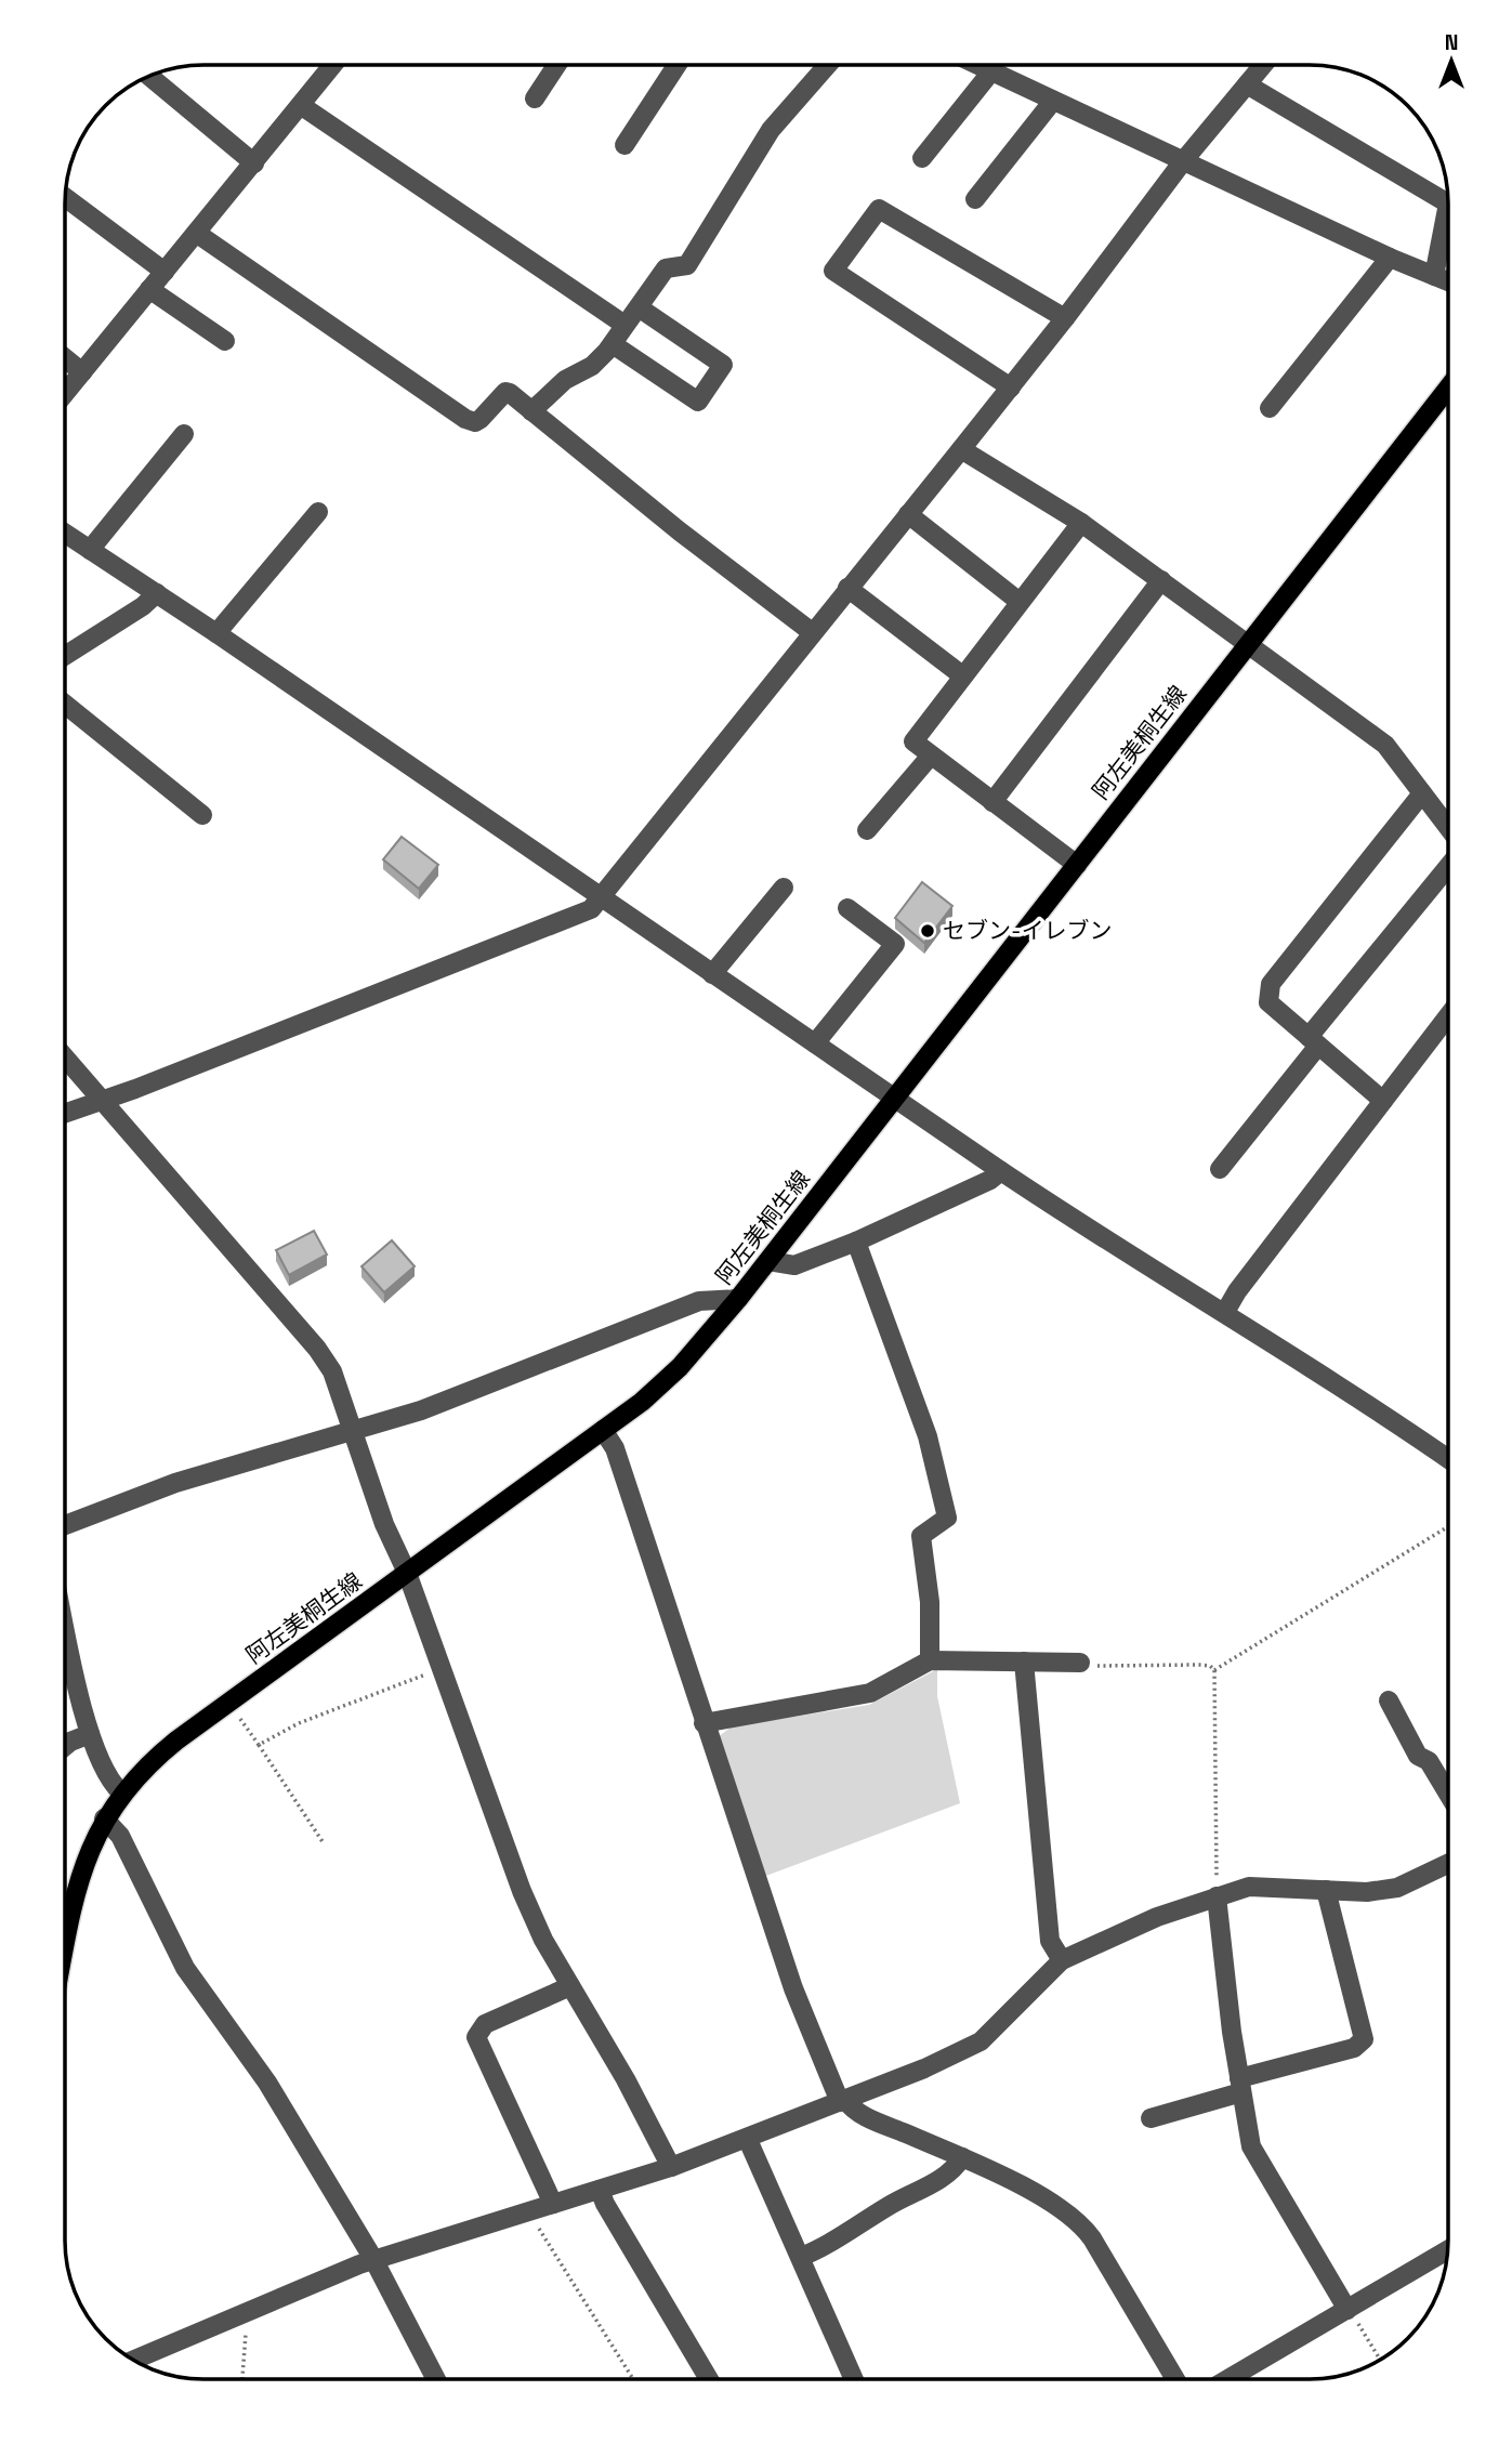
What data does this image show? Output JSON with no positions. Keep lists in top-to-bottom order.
{
  "streets": {
    "main road": ["阿左美桐生線"]
  },
  "places": ["セブン-イレブン"],
  "north": "top"
}
